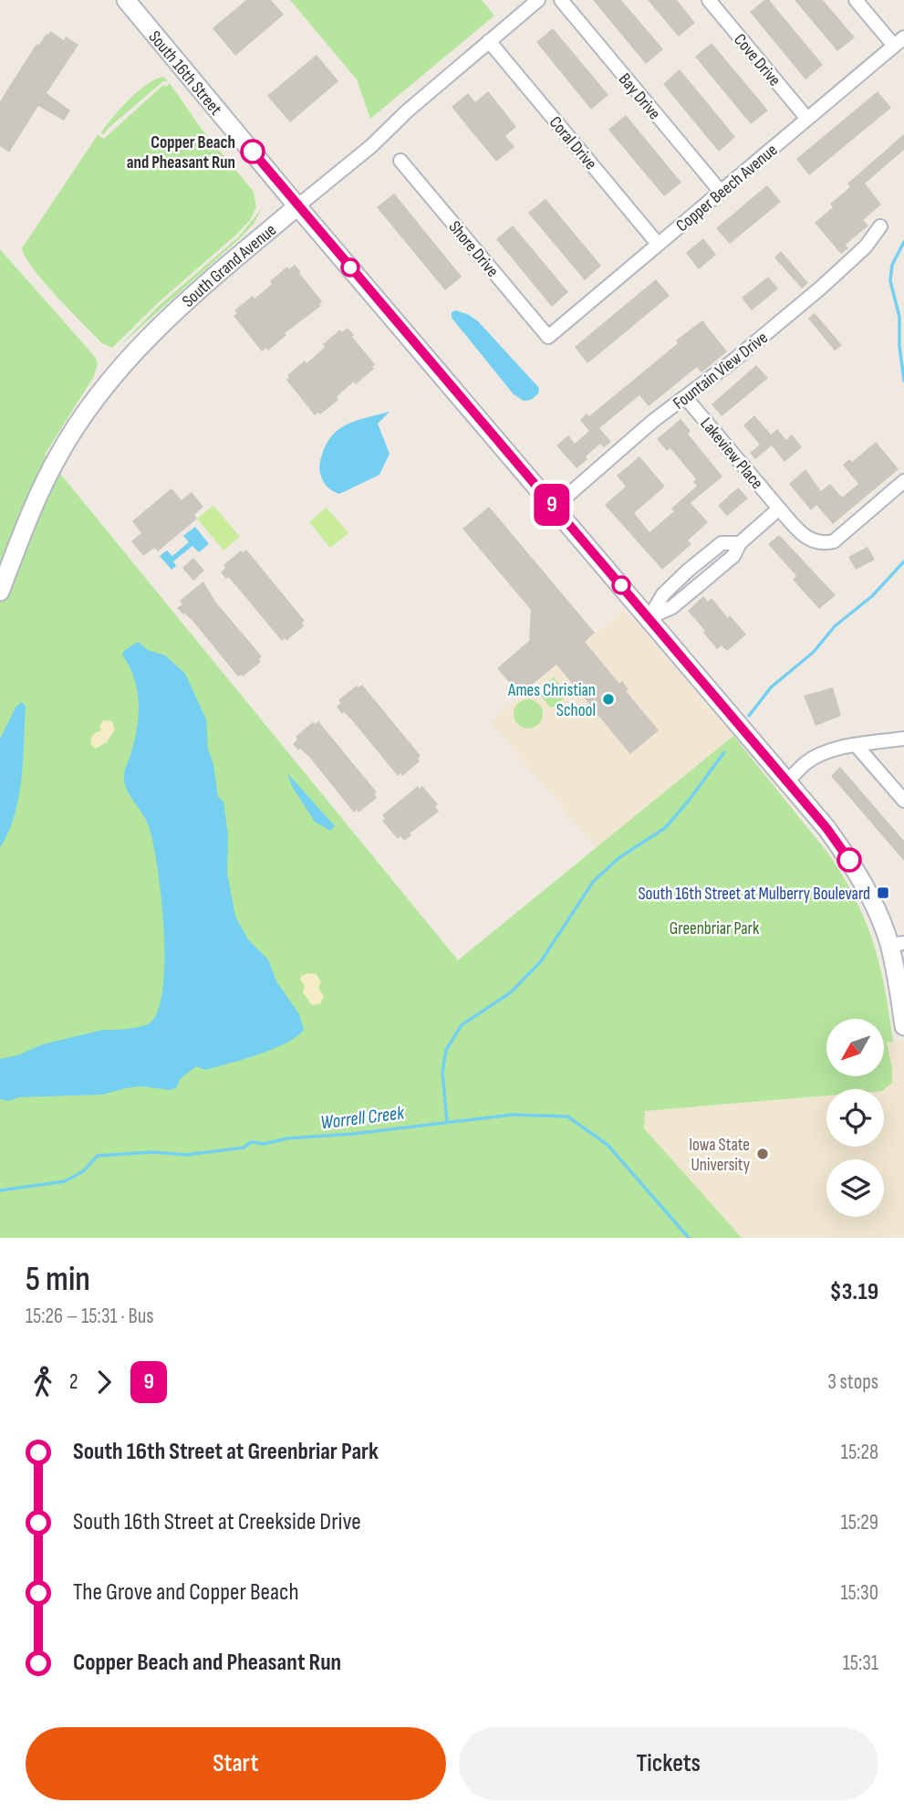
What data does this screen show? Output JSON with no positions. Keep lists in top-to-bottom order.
{
  "streets": {
    "main road": ["South 16th Street", "South Grand Avenue"],
    "street": [
      "Cove Drive",
      "Bay Drive",
      "Coral Drive",
      "Copper Beech Avenue",
      "Shore Drive",
      "Fountain View Drive",
      "Lakeview Place"
    ]
  },
  "crossings": [
    ["Cove Drive", "Copper Beech Avenue"],
    ["South 16th Street", "South Grand Avenue"],
    ["South 16th Street", "Fountain View Drive"],
    ["Bay Drive", "Copper Beech Avenue"],
    ["Coral Drive", "Copper Beech Avenue"],
    ["Coral Drive", "South Grand Avenue"],
    ["Copper Beech Avenue", "Shore Drive"],
    ["Fountain View Drive", "Lakeview Place"]
  ],
  "water": ["Worrell Creek"],
  "parks": ["Greenbriar Park"],
  "places": {
    "other": ["Copper Beach and Pheasant Run", "Ames Christian School", "Iowa State University"],
    "transit": ["South 16th Street at Mulberry Boulevard"]
  },
  "lines": ["bus line 9"],
  "north": "bottom left",
  "page": {
    "on_map": "9",
    "heading": ["5 min", "15:26 – 15:31 · Bus", "$3.19"],
    "legs": ["2", "9", "3 stops"],
    "list": [
      {
        "name": "South 16th Street at Greenbriar Park",
        "value": "15:28"
      },
      {
        "name": "South 16th Street at Creekside Drive",
        "value": "15:29"
      },
      {
        "name": "The Grove and Copper Beach",
        "value": "15:30"
      },
      {
        "name": "Copper Beach and Pheasant Run",
        "value": "15:31"
      }
    ],
    "buttons": ["Start", "Tickets"]
  }
}
